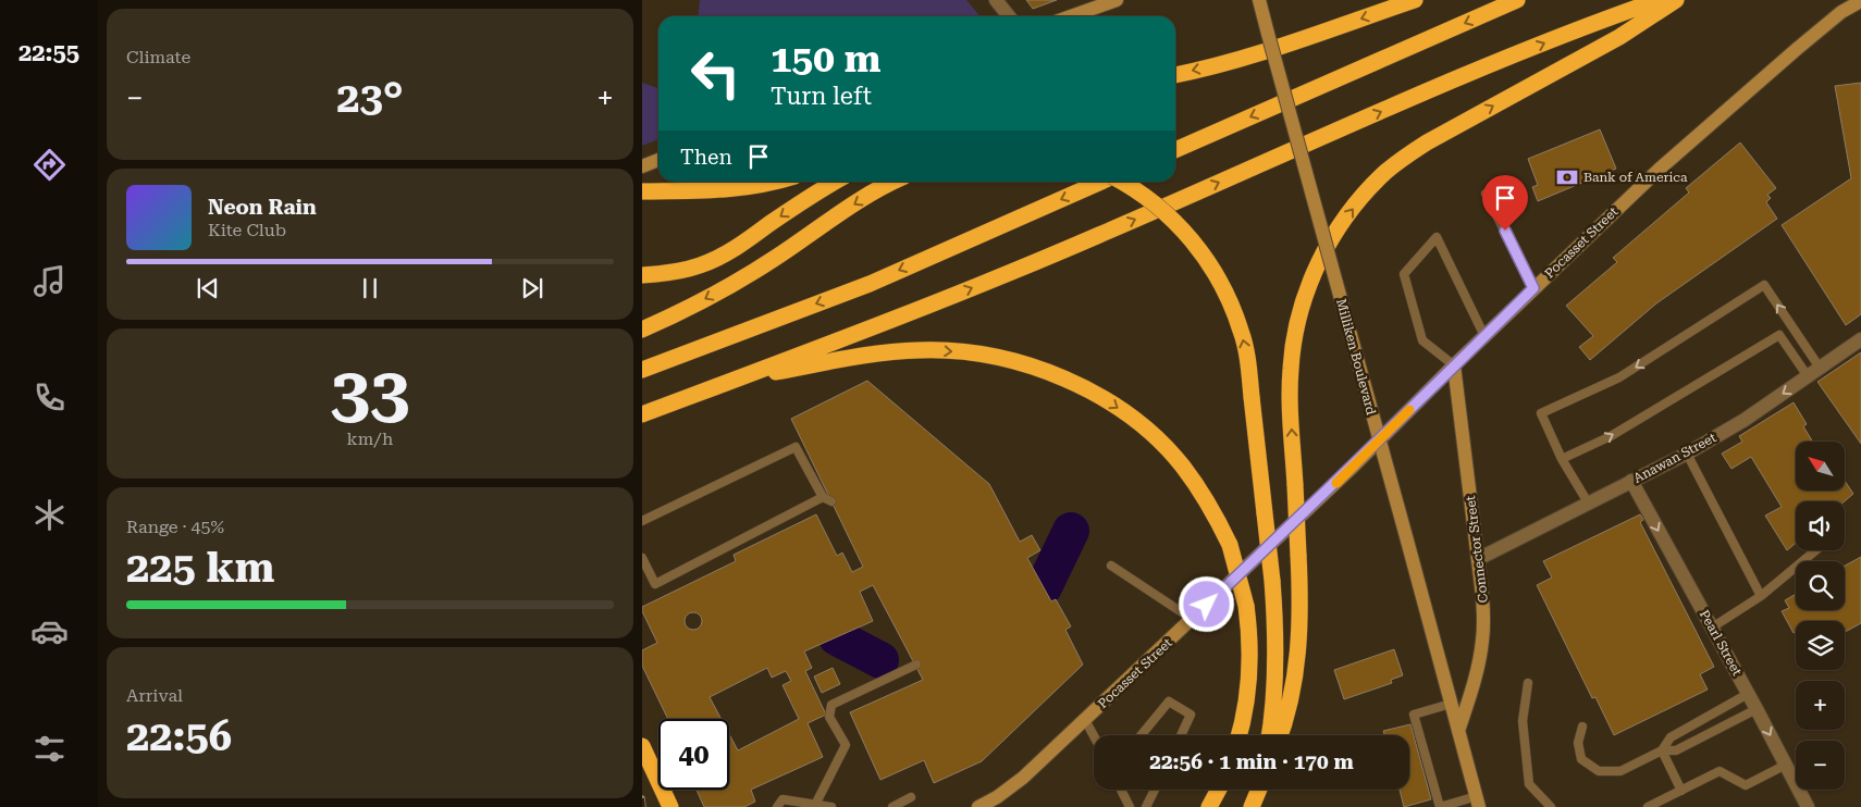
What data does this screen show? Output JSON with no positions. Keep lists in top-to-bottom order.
{
  "streets": {
    "street": [
      "Pocasset Street",
      "Milliken Boulevard",
      "Anawan Street",
      "Connector Street",
      "Pearl Street"
    ]
  },
  "crossings": [
    ["Pocasset Street", "Connector Street"],
    ["Milliken Boulevard", "Connector Street"],
    ["Anawan Street", "Connector Street"],
    ["Anawan Street", "Pearl Street"]
  ],
  "one_way": ["Pearl Street"],
  "places": {
    "bank": ["Bank of America"]
  },
  "north": "top left",
  "page": {
    "tabs": "22:55",
    "tile": [
      "Climate",
      ["33", "km/h"],
      ["Range · 45%", "225 km"],
      ["Arrival", "22:56"]
    ],
    "turn": ["150 m", "Turn left"],
    "heat": ["−", "23°", "+"],
    "then": "Then",
    "song": ["Neon Rain", "Kite Club"],
    "map_buttons": ["+", "−"],
    "limit": "40",
    "trip": "22:56 · 1 min · 170 m"
  }
}
